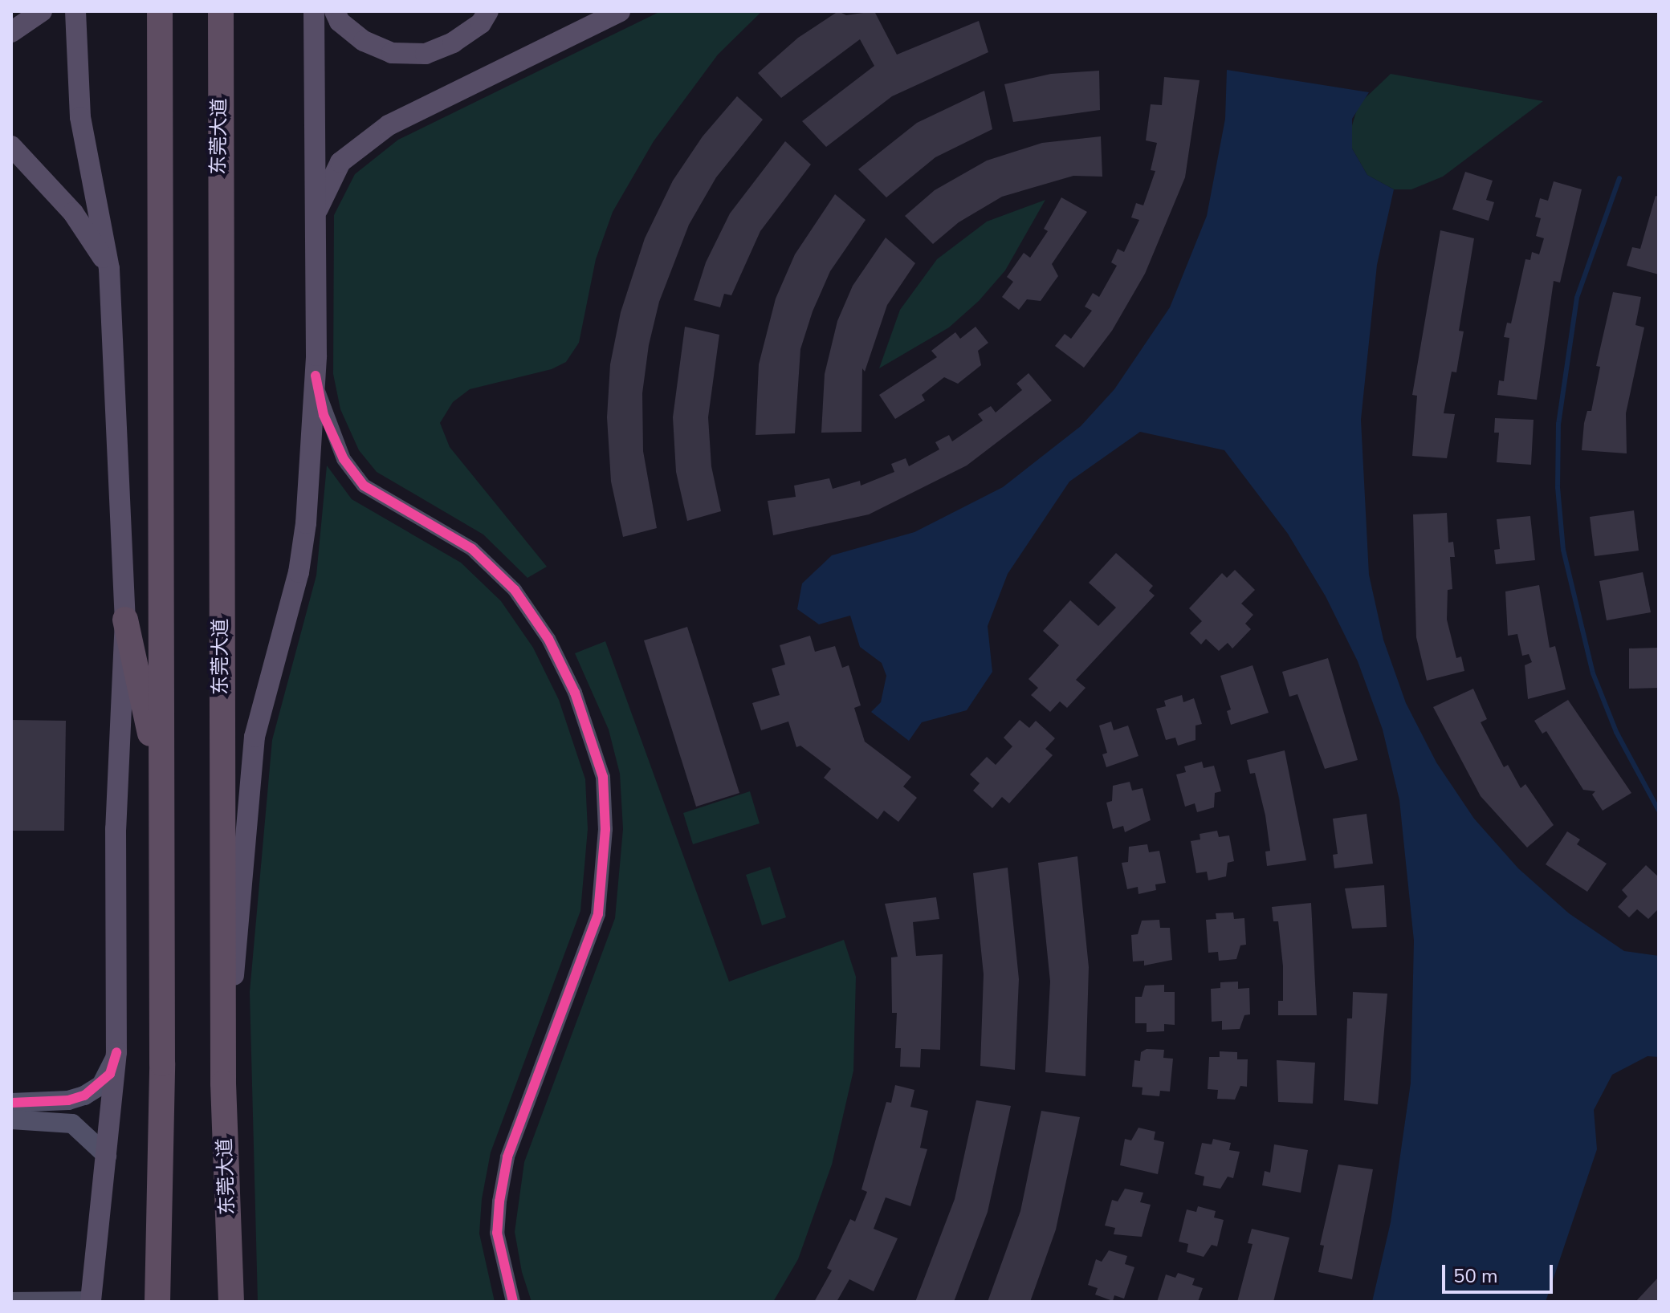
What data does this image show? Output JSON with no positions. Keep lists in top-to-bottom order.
{
  "streets": {
    "highway": ["东莞大道"]
  },
  "scale_bar": "50 m"
}
